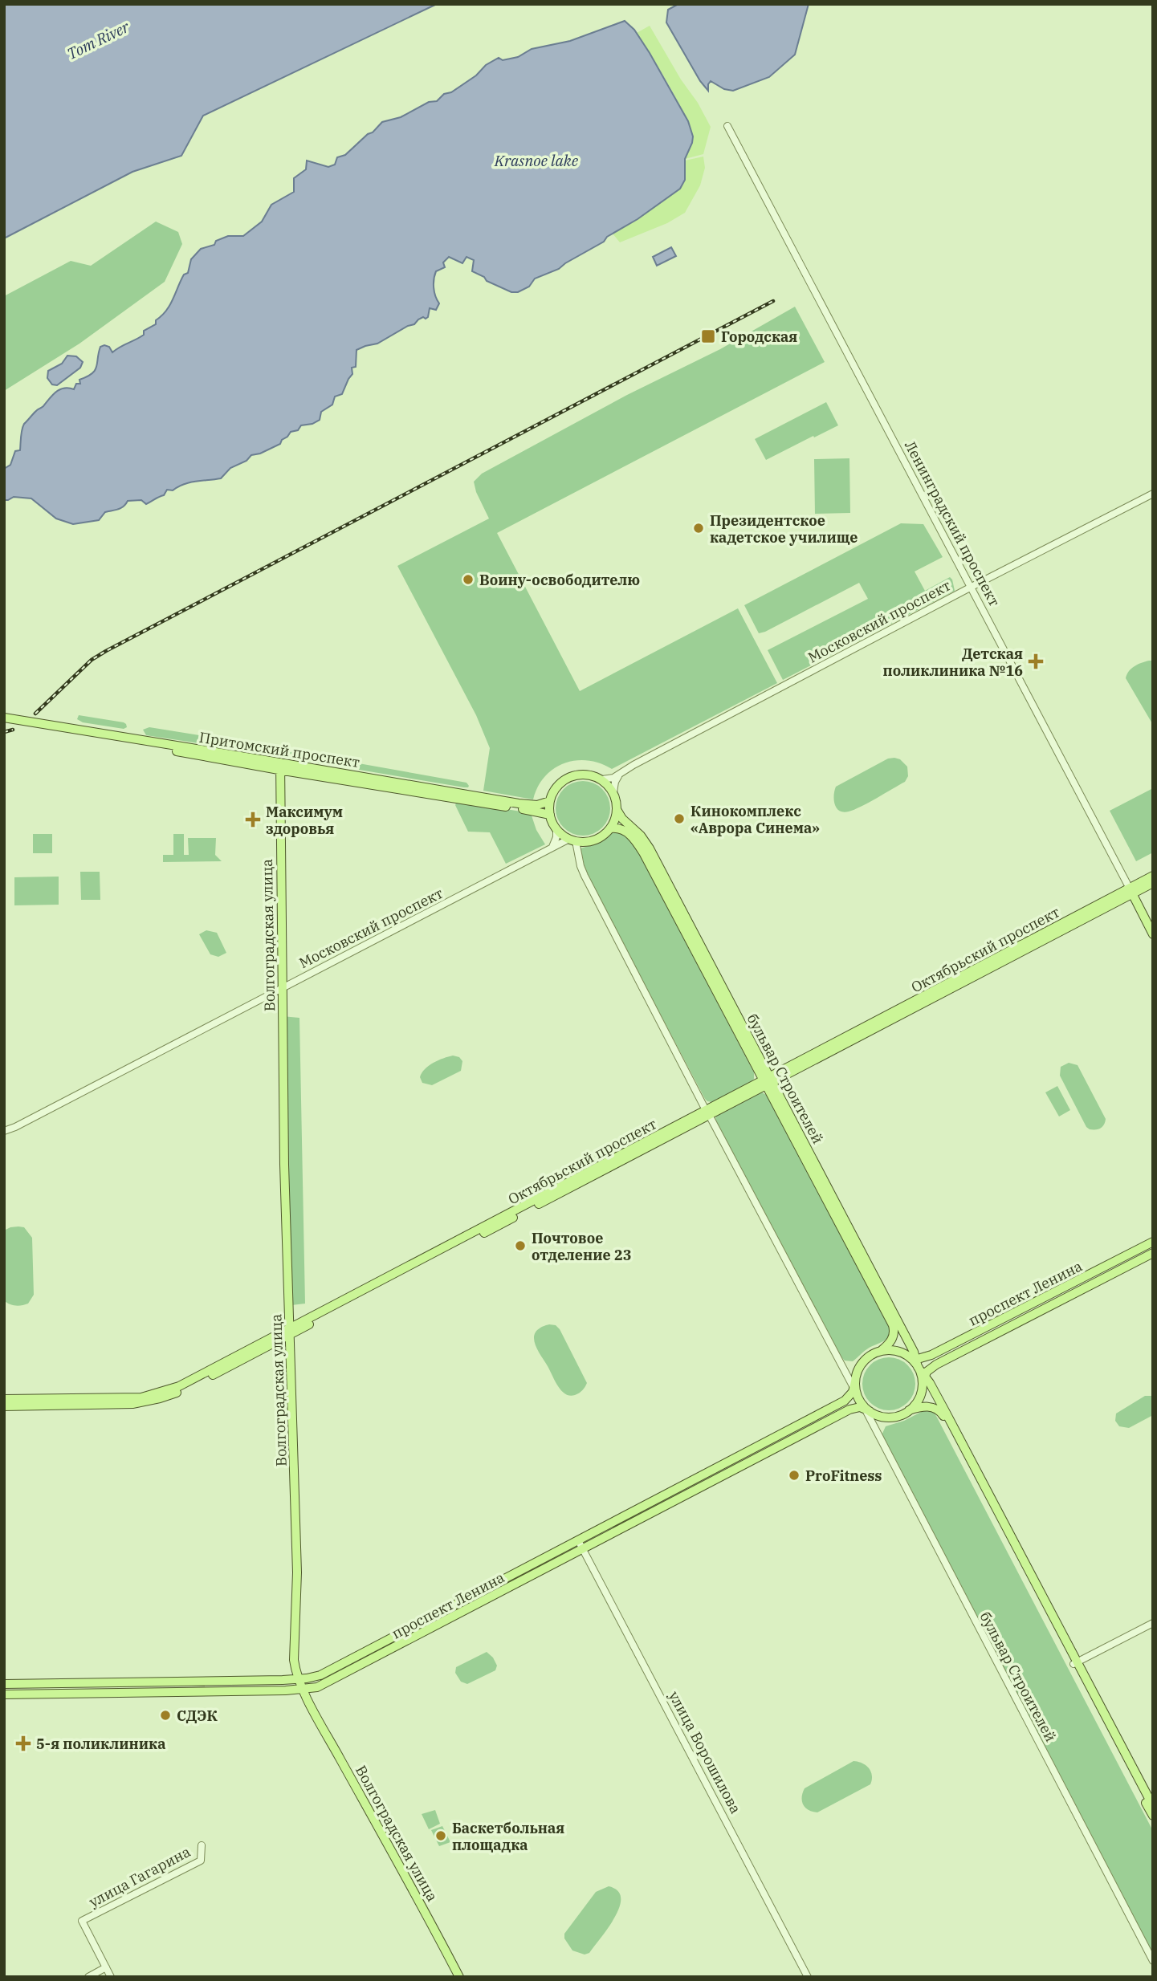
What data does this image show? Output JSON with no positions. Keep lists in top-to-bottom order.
{
  "streets": {
    "main road": [
      "Ленинградский проспект",
      "Притомский проспект",
      "Волгоградская улица",
      "Октябрьский проспект",
      "бульвар Строителей",
      "проспект Ленина"
    ],
    "street": ["Московский проспект", "улица Ворошилова", "улица Гагарина"]
  },
  "crossings": [
    ["Ленинградский проспект", "Московский проспект"],
    ["Ленинградский проспект", "Октябрьский проспект"],
    ["Московский проспект", "Притомский проспект"],
    ["Московский проспект", "Волгоградская улица"],
    ["Московский проспект", "бульвар Строителей"],
    ["Притомский проспект", "Волгоградская улица"],
    ["Притомский проспект", "бульвар Строителей"],
    ["Волгоградская улица", "Октябрьский проспект"],
    ["Волгоградская улица", "проспект Ленина"],
    ["Октябрьский проспект", "бульвар Строителей"],
    ["бульвар Строителей", "проспект Ленина"],
    ["проспект Ленина", "улица Ворошилова"]
  ],
  "water": ["Tom River", "Krasnoe lake"],
  "places": {
    "transit": ["Городская"],
    "other": [
      "Президентское кадетское училище",
      "Воину-освободителю",
      "Кинокомплекс «Аврора Синема»",
      "Почтовое отделение 23",
      "ProFitness",
      "СДЭК",
      "Баскетбольная площадка"
    ],
    "health": ["Детская поликлиника №16", "Максимум здоровья", "5-я поликлиника"]
  }
}
